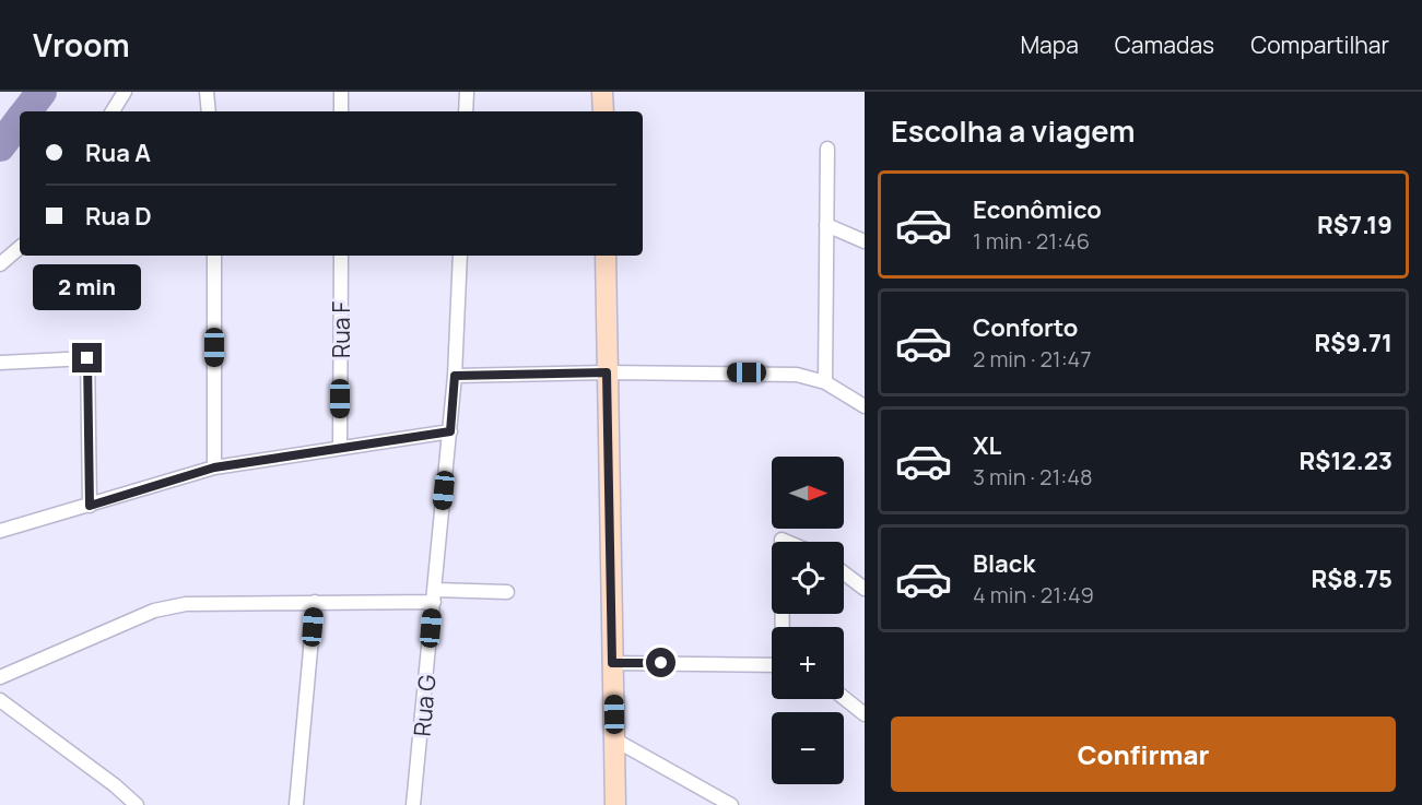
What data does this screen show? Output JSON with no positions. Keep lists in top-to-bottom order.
{
  "streets": {
    "street": ["Rua F", "Rua G"]
  },
  "north": "right",
  "page": {
    "header": "Vroom",
    "nav": ["Mapa", "Camadas", "Compartilhar"],
    "heading": "Escolha a viagem",
    "banner": ["Rua A", "Rua D"],
    "list": [
      {
        "name": "Econômico",
        "note": "1 min · 21:46",
        "value": "R$7.19"
      },
      {
        "name": "Conforto",
        "note": "2 min · 21:47",
        "value": "R$9.71"
      },
      {
        "name": "XL",
        "note": "3 min · 21:48",
        "value": "R$12.23"
      },
      {
        "name": "Black",
        "note": "4 min · 21:49",
        "value": "R$8.75"
      }
    ],
    "bubble": "2 min",
    "map_buttons": ["+", "−"],
    "buttons": "Confirmar"
  }
}
